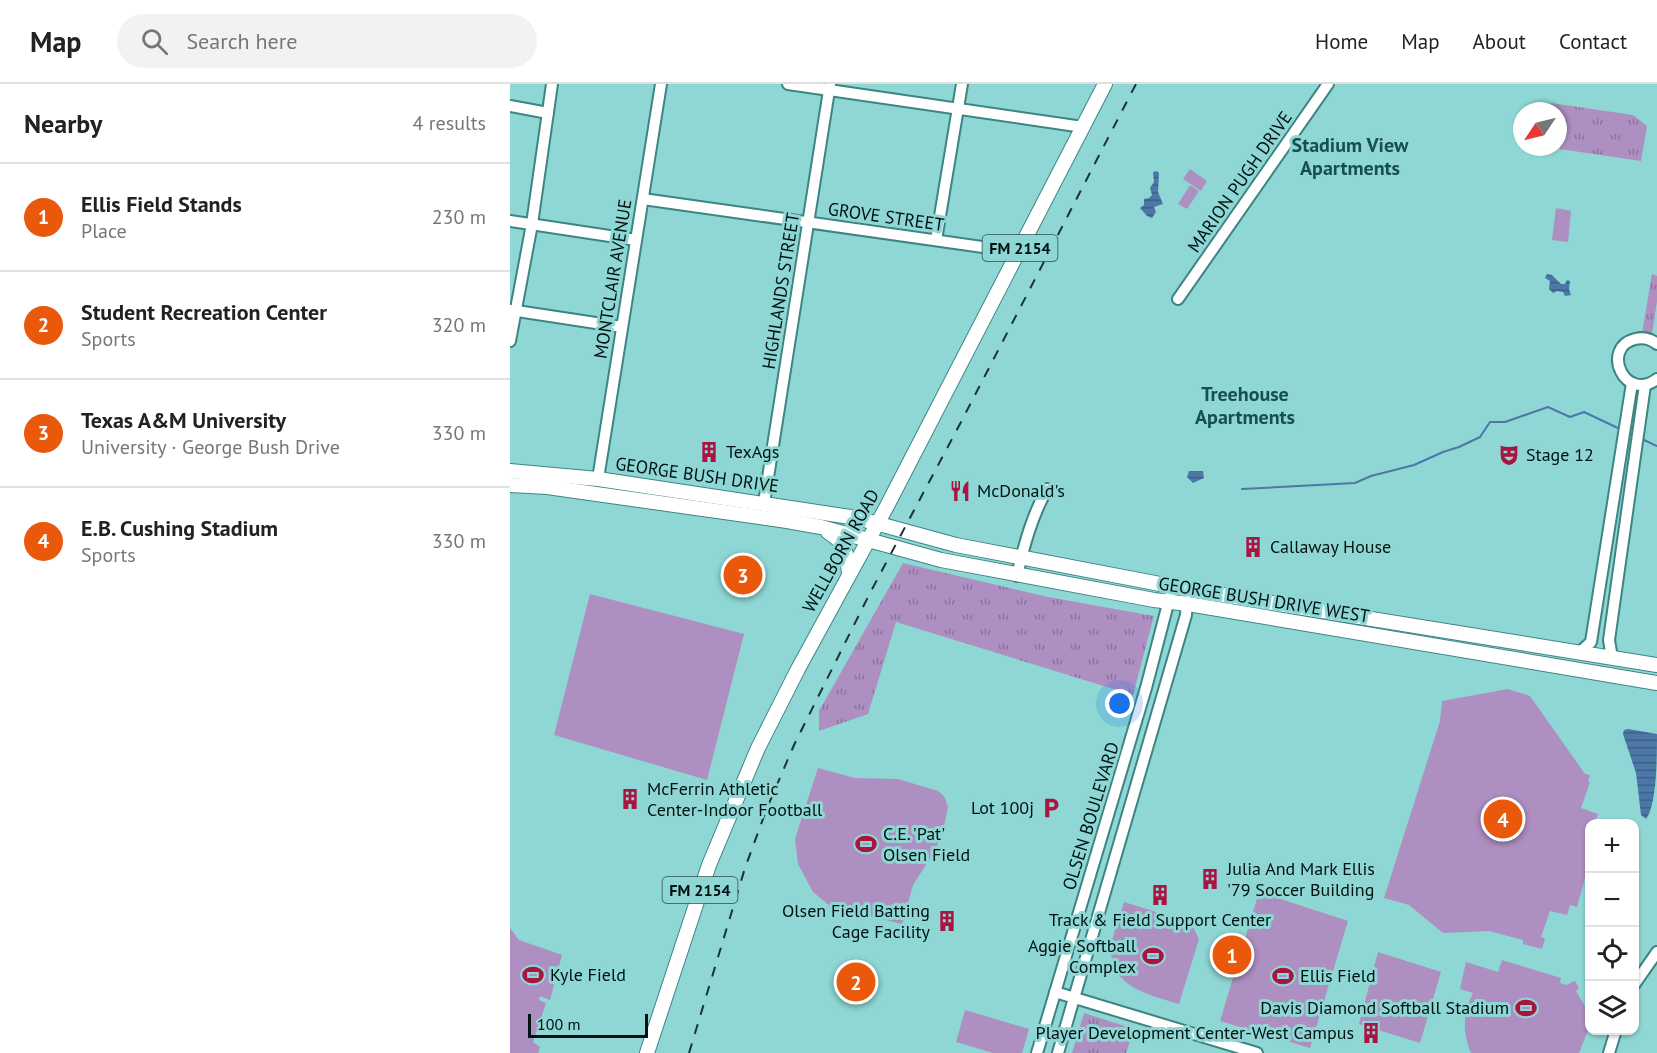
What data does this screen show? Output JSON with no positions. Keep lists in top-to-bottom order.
{
  "streets": {
    "main road": [
      "FM 2154",
      "GEORGE BUSH DRIVE",
      "WELLBORN ROAD",
      "GEORGE BUSH DRIVE WEST"
    ],
    "street": [
      "MARION PUGH DRIVE",
      "GROVE STREET",
      "MONTCLAIR AVENUE",
      "HIGHLANDS STREET",
      "OLSEN BOULEVARD"
    ]
  },
  "crossings": [
    ["GROVE STREET", "MONTCLAIR AVENUE"],
    ["GROVE STREET", "HIGHLANDS STREET"],
    ["GROVE STREET", "WELLBORN ROAD"],
    ["MONTCLAIR AVENUE", "GEORGE BUSH DRIVE"],
    ["HIGHLANDS STREET", "GEORGE BUSH DRIVE"],
    ["GEORGE BUSH DRIVE", "WELLBORN ROAD"],
    ["GEORGE BUSH DRIVE", "GEORGE BUSH DRIVE WEST"],
    ["WELLBORN ROAD", "GEORGE BUSH DRIVE WEST"],
    ["GEORGE BUSH DRIVE WEST", "OLSEN BOULEVARD"]
  ],
  "districts": ["Stadium View Apartments", "Treehouse Apartments"],
  "places": {
    "building": [
      "TexAgs",
      "Callaway House",
      "McFerrin Athletic Center-Indoor Football",
      "Julia And Mark Ellis '79 Soccer Building",
      "Track & Field Support Center",
      "Olsen Field Batting Cage Facility",
      "Player Development Center-West Campus"
    ],
    "theatre": ["Stage 12"],
    "restaurant": ["McDonald's"],
    "parking": ["Lot 100j"],
    "sports": [
      "C.E. 'Pat' Olsen Field",
      "Aggie Softball Complex",
      "Kyle Field",
      "Ellis Field",
      "Davis Diamond Softball Stadium"
    ]
  },
  "scale_bar": "100 m",
  "north": "bottom left",
  "page": {
    "header": "Map",
    "search": "Search here",
    "nav": [
      "Home",
      "Map",
      "About",
      "Contact"
    ],
    "heading": ["Nearby", "4 results"],
    "list": [
      {
        "mark": "1",
        "name": "Ellis Field Stands",
        "note": "Place",
        "value": "230 m"
      },
      {
        "mark": "2",
        "name": "Student Recreation Center",
        "note": "Sports",
        "value": "320 m"
      },
      {
        "mark": "3",
        "name": "Texas A&M University",
        "note": "University · George Bush Drive",
        "value": "330 m"
      },
      {
        "mark": "4",
        "name": "E.B. Cushing Stadium",
        "note": "Sports",
        "value": "330 m"
      }
    ],
    "pins": [
      "3",
      "4",
      "1",
      "2"
    ],
    "map_buttons": ["+", "−"],
    "scale": "100 m"
  }
}
